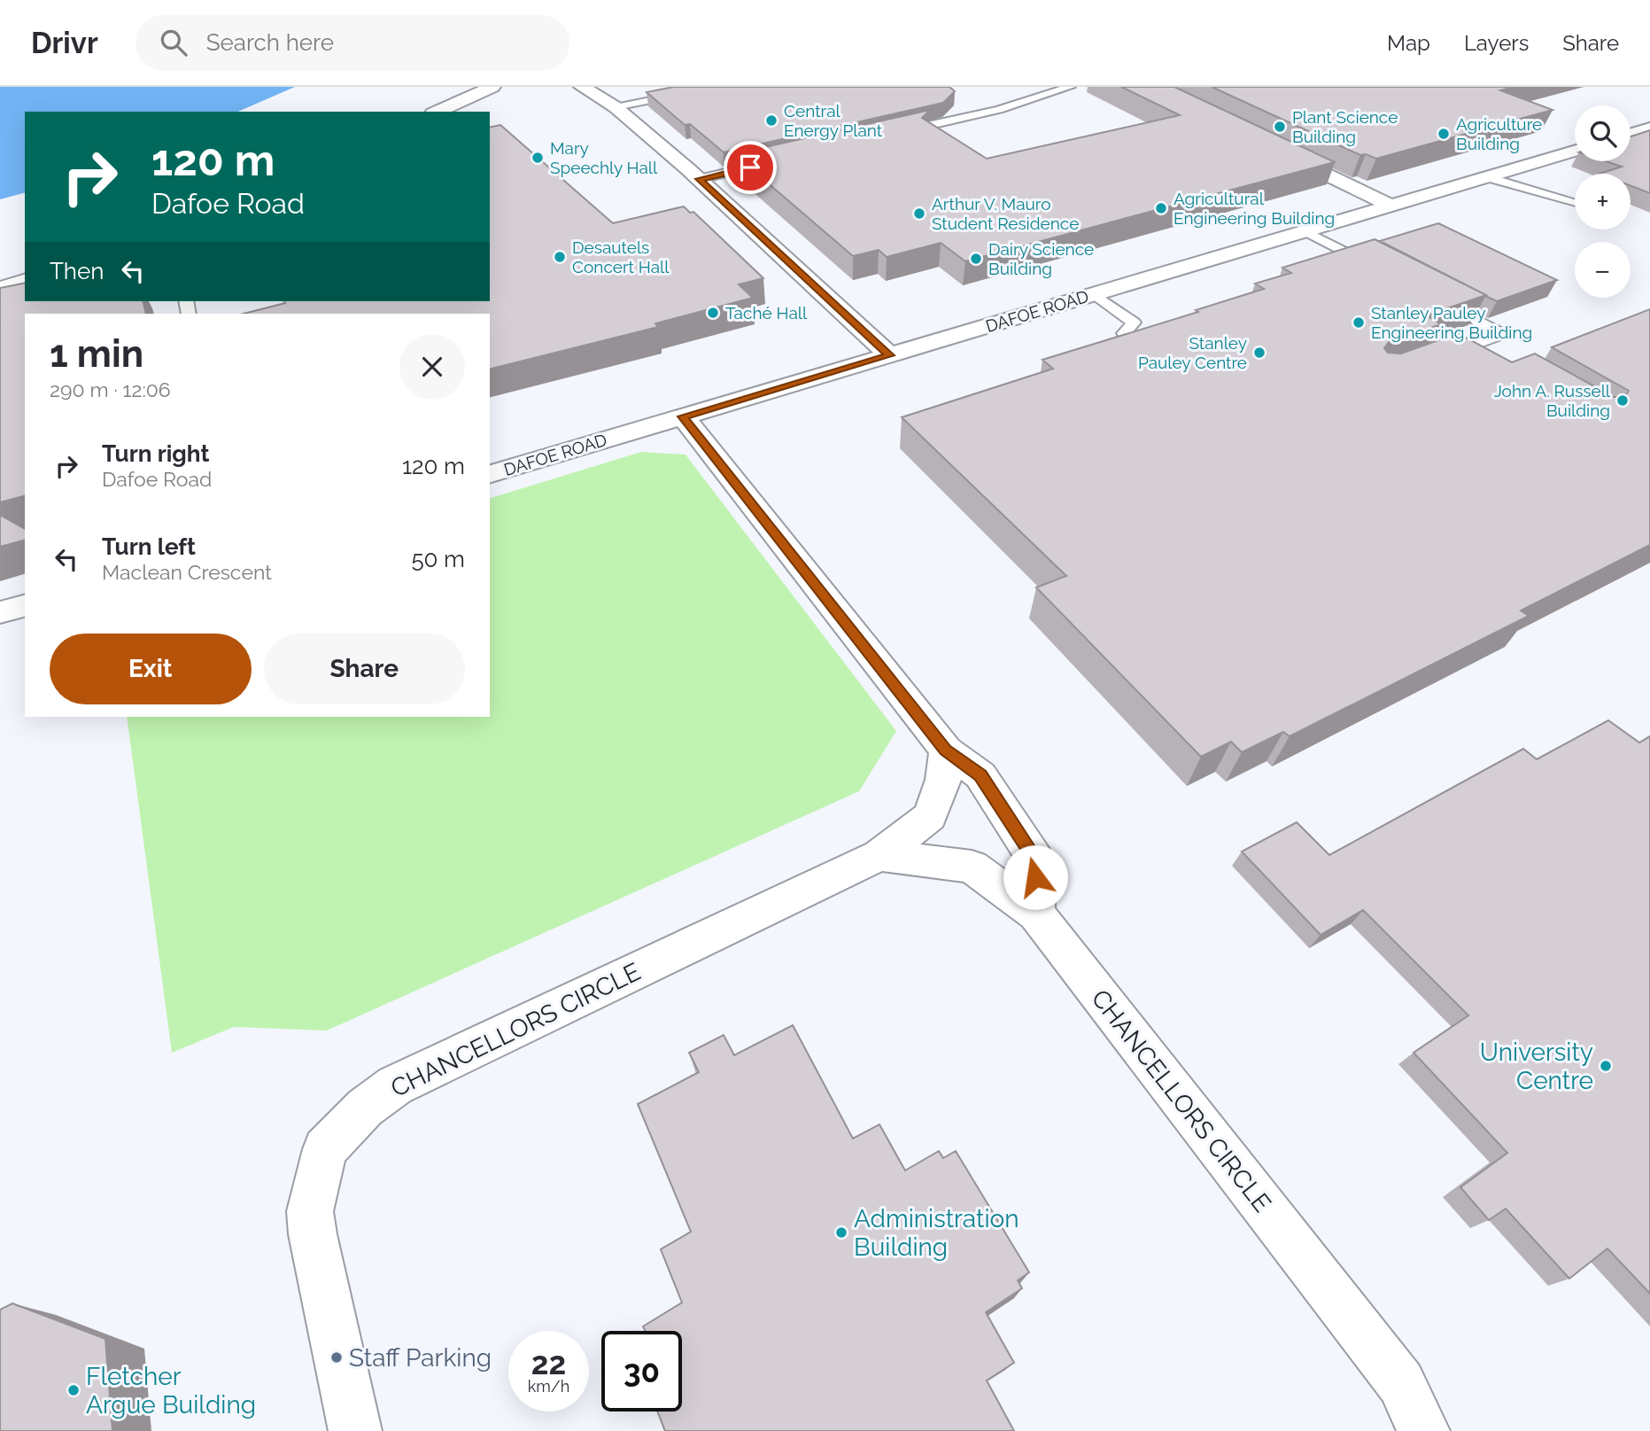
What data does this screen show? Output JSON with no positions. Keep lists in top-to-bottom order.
{
  "streets": {
    "street": ["DAFOE ROAD", "CHANCELLORS CIRCLE"]
  },
  "places": [
    "Central Energy Plant",
    "Plant Science Building",
    "Agriculture Building",
    "Mary Speechly Hall",
    "Agricultural Engineering Building",
    "Arthur V. Mauro Student Residence",
    "Desautels Concert Hall",
    "Dairy Science Building",
    "Taché Hall",
    "Stanley Pauley Engineering Building",
    "Stanley Pauley Centre",
    "John A. Russell Building",
    "University Centre",
    "Administration Building",
    "Staff Parking",
    "Fletcher Argue Building"
  ],
  "page": {
    "header": "Drivr",
    "search": "Search here",
    "nav": ["Map", "Layers", "Share"],
    "map_buttons": ["+", "−"],
    "turn": ["120 m", "Dafoe Road"],
    "then": "Then",
    "heading": ["1 min", "290 m · 12:06"],
    "list": [
      {
        "name": "Turn right",
        "note": "Dafoe Road",
        "value": "120 m"
      },
      {
        "name": "Turn left",
        "note": "Maclean Crescent",
        "value": "50 m"
      }
    ],
    "buttons": ["Exit", "Share"],
    "speed": "22 km/h",
    "limit": "30"
  }
}
